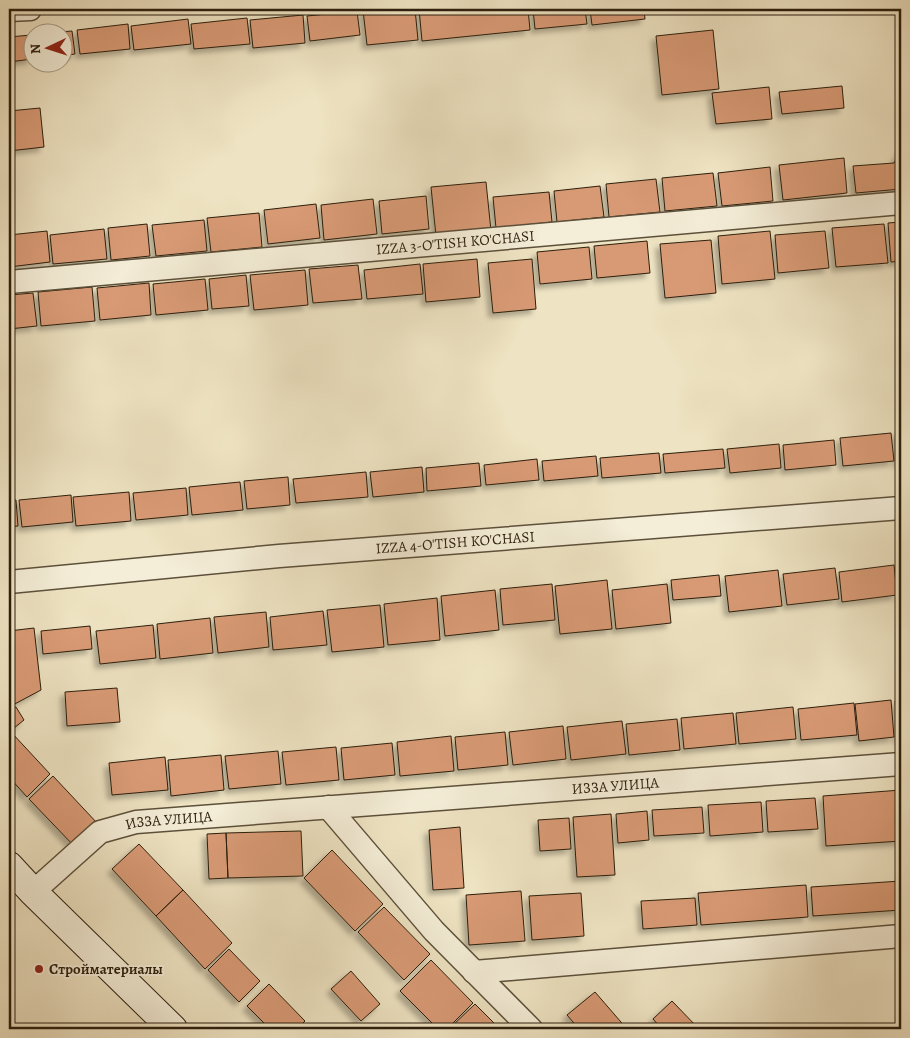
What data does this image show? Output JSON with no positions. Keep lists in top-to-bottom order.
{
  "streets": {
    "street": ["IZZA 3-O'TISH KO'CHASI", "IZZA 4-O'TISH KO'CHASI", "ИЗЗА УЛИЦА"]
  },
  "places": ["Стройматериалы"],
  "north": "left"
}
